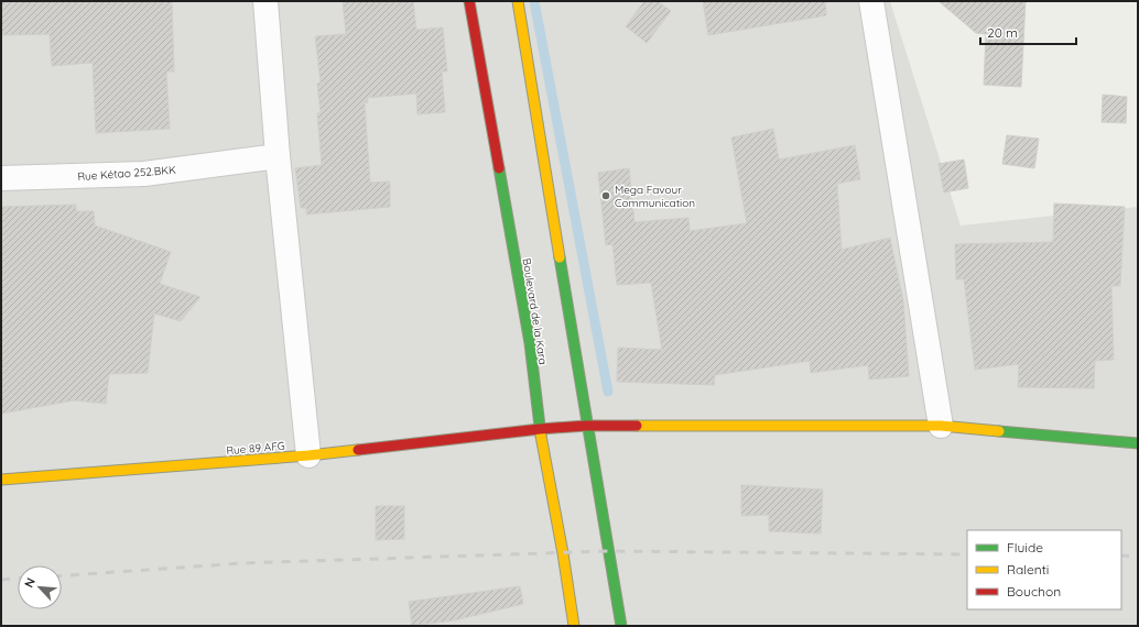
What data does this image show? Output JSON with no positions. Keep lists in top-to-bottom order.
{
  "streets": {
    "main road": ["Boulevard de la Kara", "Rue 89 AFG"],
    "street": ["Rue Kétao 252.BKK"]
  },
  "crossings": [
    ["Boulevard de la Kara", "Rue 89 AFG"]
  ],
  "places": ["Mega Favour Communication"],
  "legend": ["Fluide", "Ralenti", "Bouchon"],
  "scale_bar": "20 m",
  "north": "top left"
}
